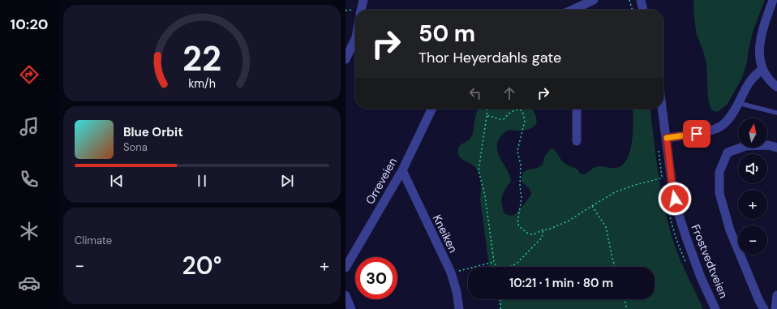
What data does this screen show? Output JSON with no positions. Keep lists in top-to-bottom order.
{
  "streets": {
    "street": ["Orreveien", "Kneiken", "Frostvedtveien"]
  },
  "crossings": [
    ["Orreveien", "Kneiken"]
  ],
  "north": "top",
  "page": {
    "tabs": "10:20",
    "turn": ["50 m", "Thor Heyerdahls gate"],
    "map_buttons": ["+", "−"],
    "song": ["Blue Orbit", "Sona"],
    "tile": "Climate",
    "heat": ["−", "20°", "+"],
    "limit": "30",
    "trip": "10:21 · 1 min · 80 m",
    "gauge": ["22", "km/h"]
  }
}
